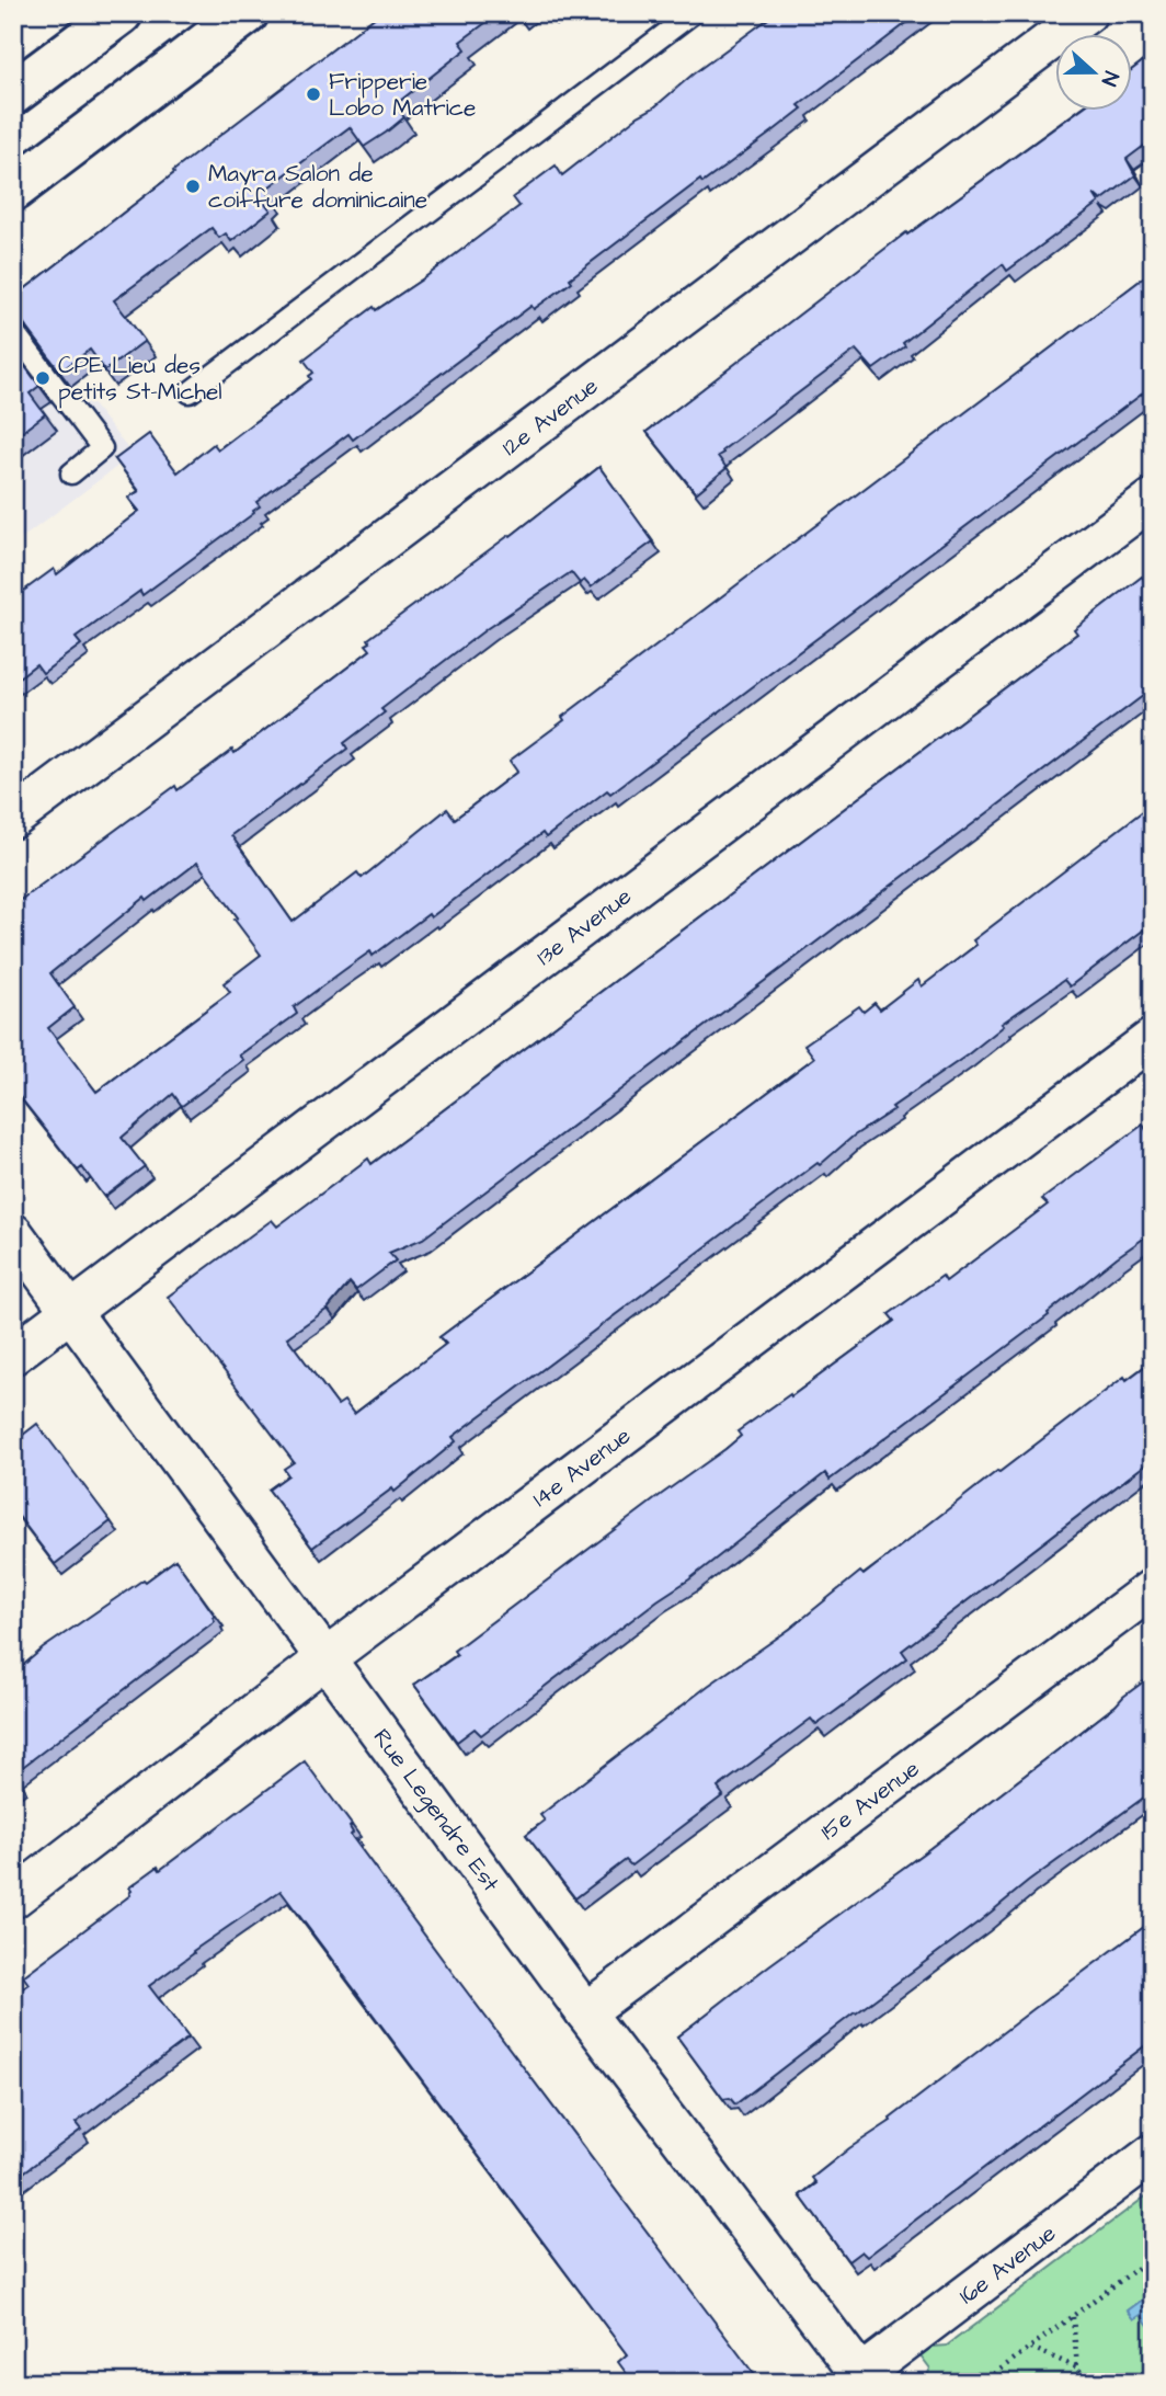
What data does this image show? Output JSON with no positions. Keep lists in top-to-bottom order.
{
  "streets": {
    "street": [
      "12e Avenue",
      "13e Avenue",
      "14e Avenue",
      "15e Avenue",
      "Rue Legendre Est",
      "16e Avenue"
    ]
  },
  "crossings": [
    ["13e Avenue", "Rue Legendre Est"],
    ["14e Avenue", "Rue Legendre Est"],
    ["15e Avenue", "Rue Legendre Est"],
    ["Rue Legendre Est", "16e Avenue"]
  ],
  "places": ["Fripperie Lobo Matrice", "Mayra Salon de coiffure dominicaine", "CPE Lieu des petits St-Michel"],
  "north": "right"
}
